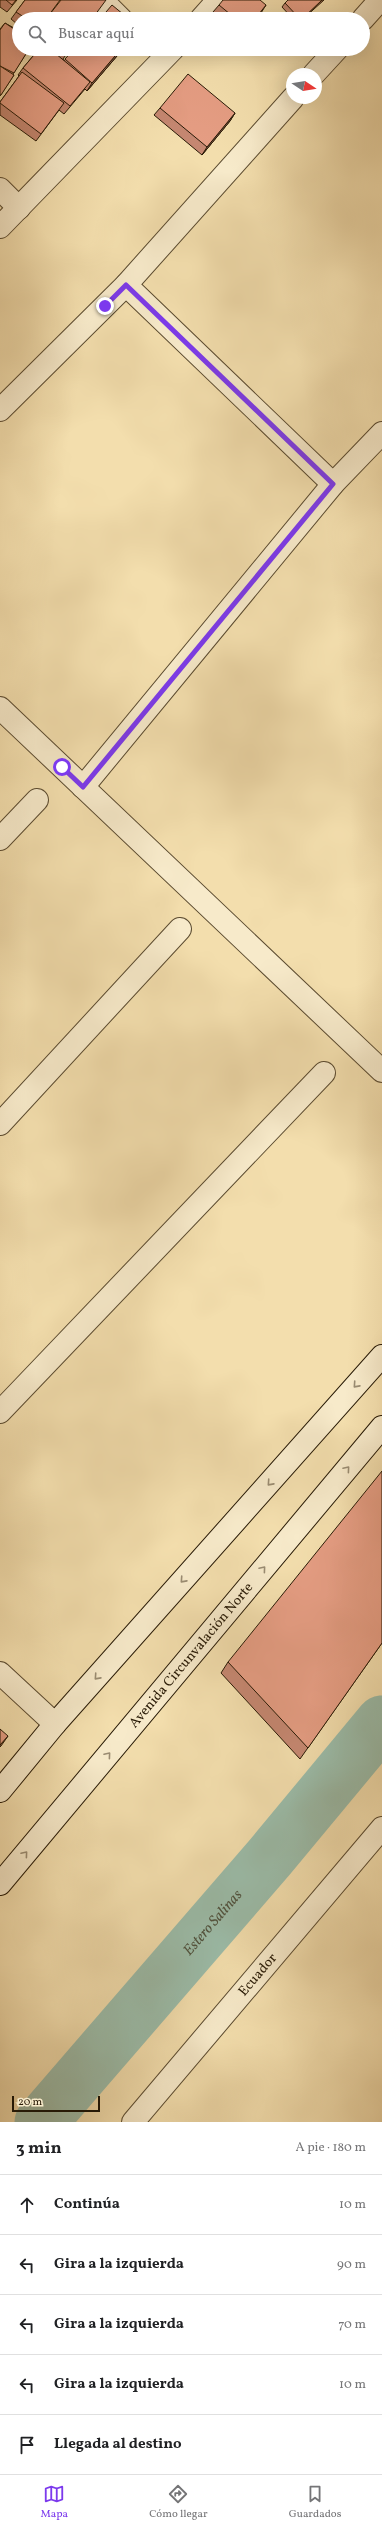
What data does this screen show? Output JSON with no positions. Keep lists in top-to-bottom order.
{
  "streets": {
    "street": ["Avenida Circunvalación Norte", "Ecuador"]
  },
  "water": ["Estero Salinas"],
  "scale_bar": "20 m",
  "north": "right",
  "page": {
    "search": "Buscar aquí",
    "scale": "20 m",
    "heading": ["3 min", "A pie · 180 m"],
    "list": [
      ["Continúa", "10 m"],
      ["Gira a la izquierda", "90 m"],
      ["Gira a la izquierda", "70 m"],
      ["Gira a la izquierda", "10 m"],
      "Llegada al destino"
    ],
    "nav": ["Mapa", "Cómo llegar", "Guardados"]
  }
}
